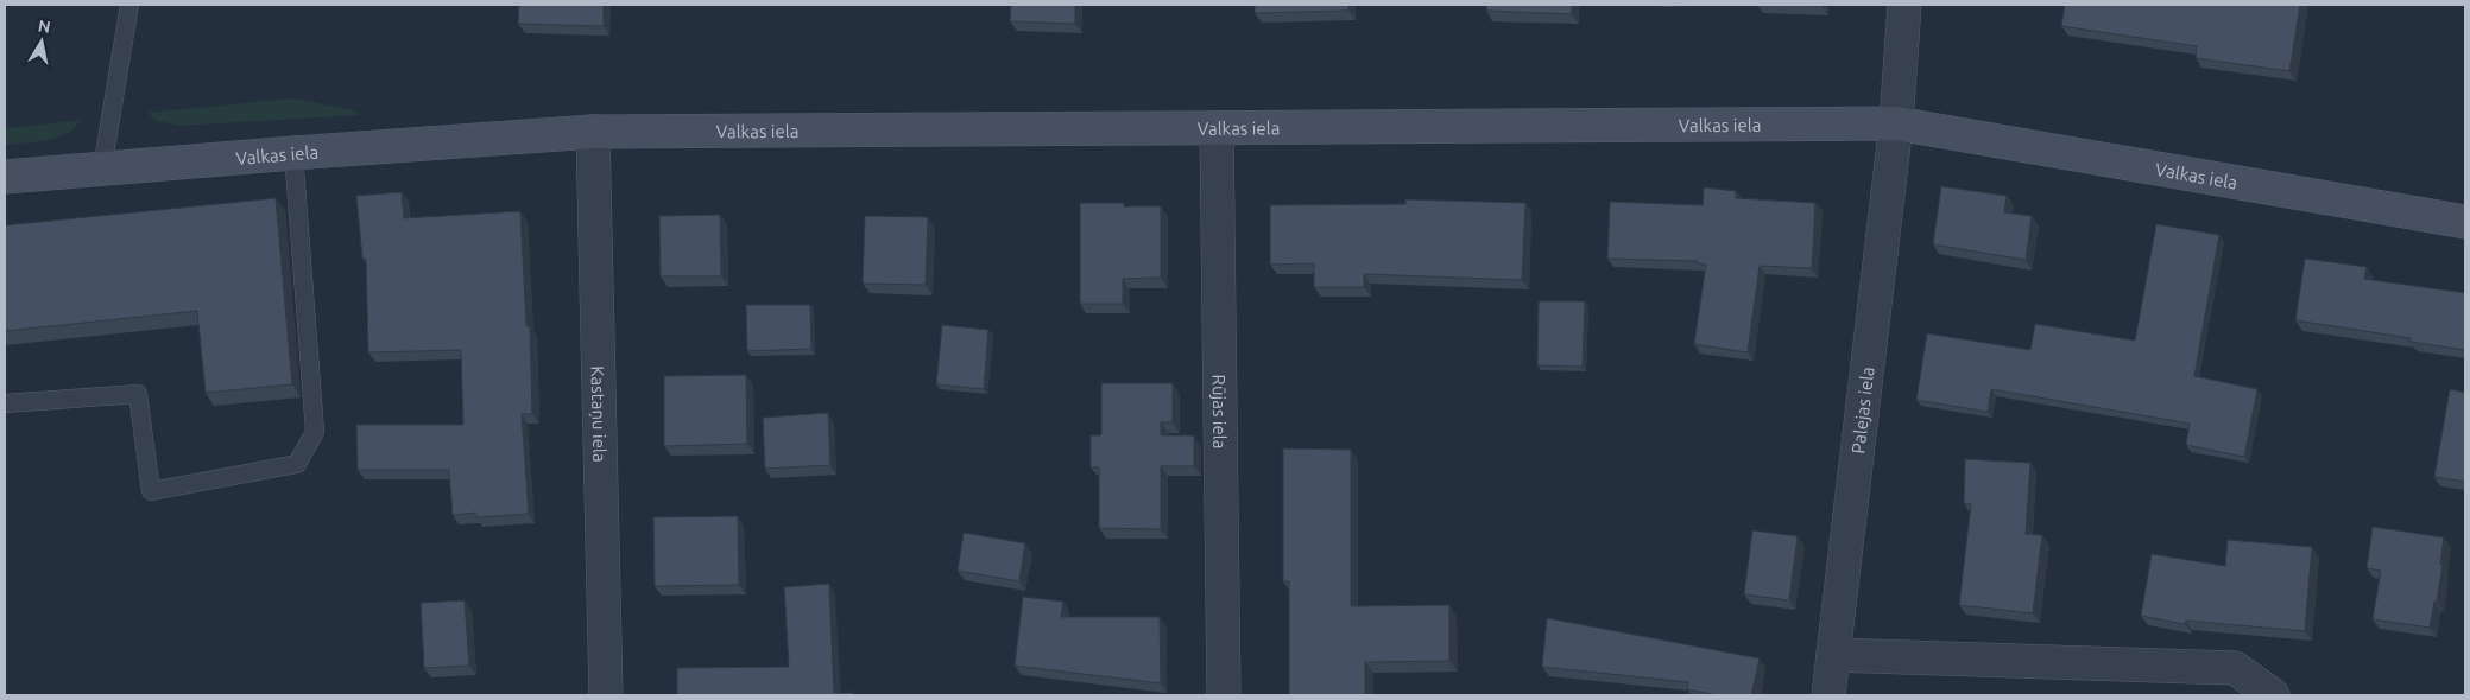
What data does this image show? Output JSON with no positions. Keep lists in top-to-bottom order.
{
  "streets": {
    "main road": ["Valkas iela"],
    "street": ["Palejas iela", "Rūjas iela", "Kastaņu iela"]
  },
  "crossings": [
    ["Valkas iela", "Palejas iela"],
    ["Valkas iela", "Rūjas iela"],
    ["Valkas iela", "Kastaņu iela"]
  ],
  "north": "top"
}
